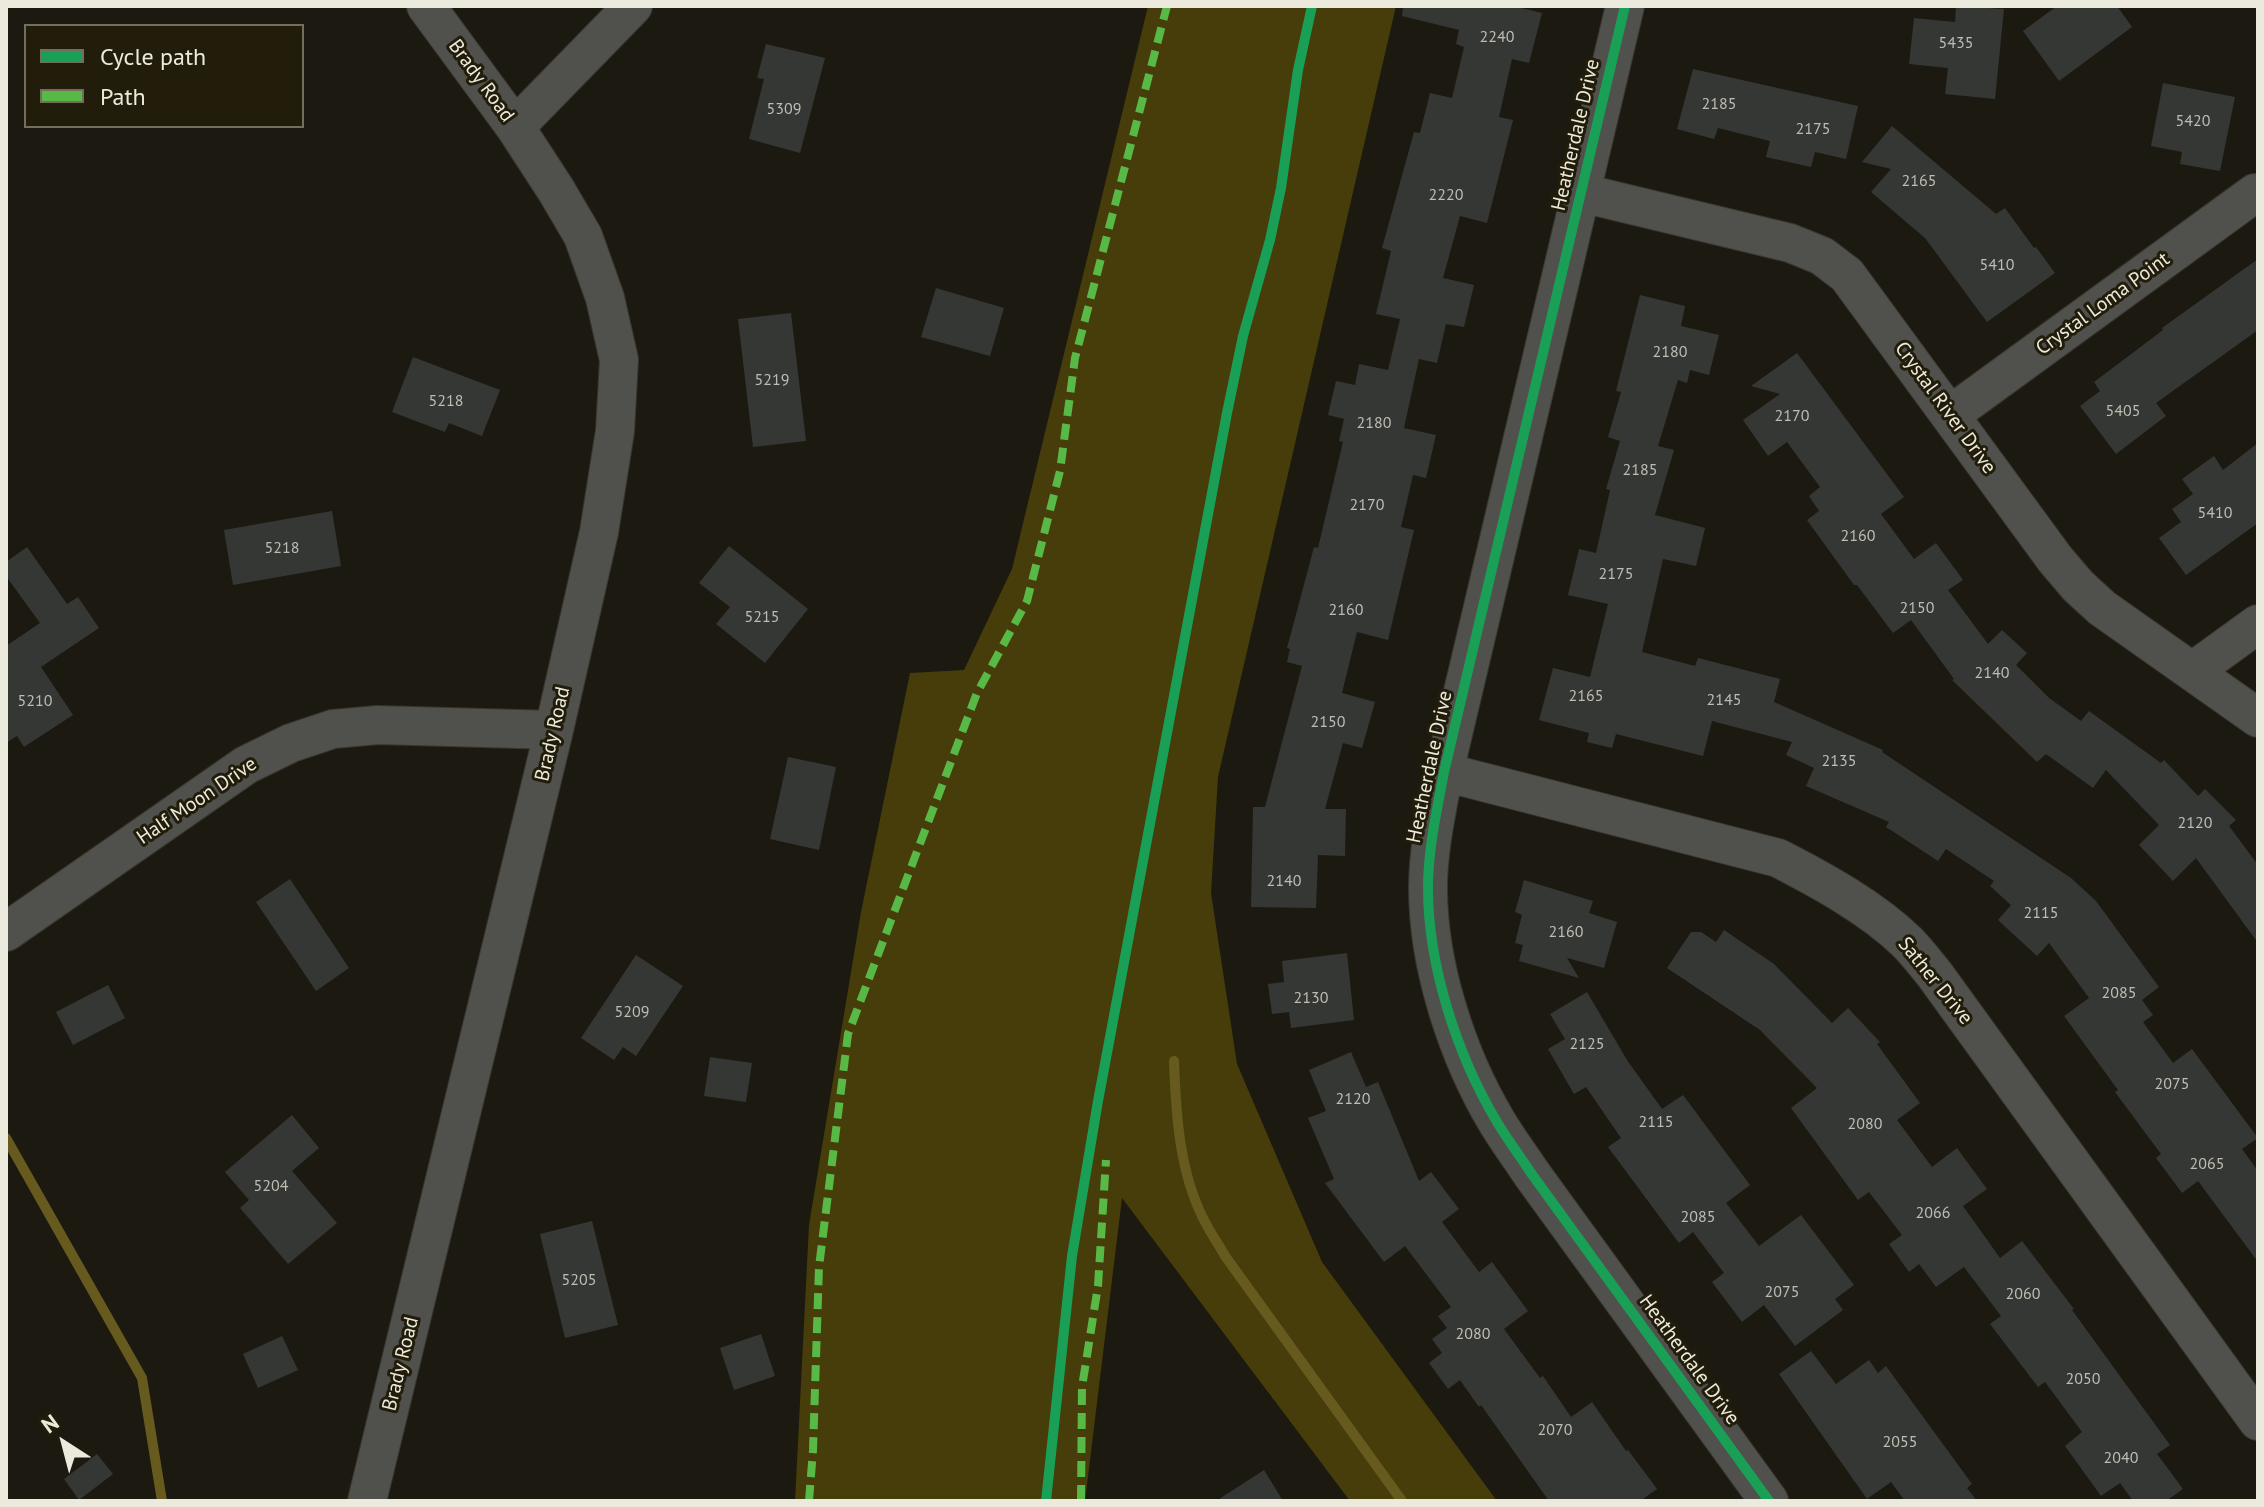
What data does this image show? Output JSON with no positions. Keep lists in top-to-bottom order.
{
  "streets": {
    "street": [
      "Brady Road",
      "Heatherdale Drive",
      "Crystal Loma Point",
      "Crystal River Drive",
      "Half Moon Drive",
      "Sather Drive"
    ]
  },
  "crossings": [
    ["Brady Road", "Half Moon Drive"],
    ["Heatherdale Drive", "Crystal River Drive"],
    ["Heatherdale Drive", "Sather Drive"],
    ["Crystal Loma Point", "Crystal River Drive"]
  ],
  "house_numbers": [
    "2240",
    "5435",
    "2185",
    "5309",
    "5420",
    "2175",
    "2165",
    "2220",
    "5410",
    "2180",
    "5219",
    "5218",
    "5405",
    "2170",
    "2180",
    "2185",
    "2170",
    "5410",
    "2160",
    "5218",
    "2175",
    "2150",
    "2160",
    "5215",
    "2140",
    "2165",
    "2145",
    "5210",
    "2150",
    "2135",
    "2120",
    "2140",
    "2115",
    "2160",
    "2085",
    "2130",
    "5209",
    "2125",
    "2075",
    "2120",
    "2115",
    "2080",
    "2065",
    "5204",
    "2066",
    "2085",
    "5205",
    "2075",
    "2060",
    "2080",
    "2050",
    "2070",
    "2055",
    "2040"
  ],
  "legend": ["Cycle path", "Path"],
  "north": "top left"
}
